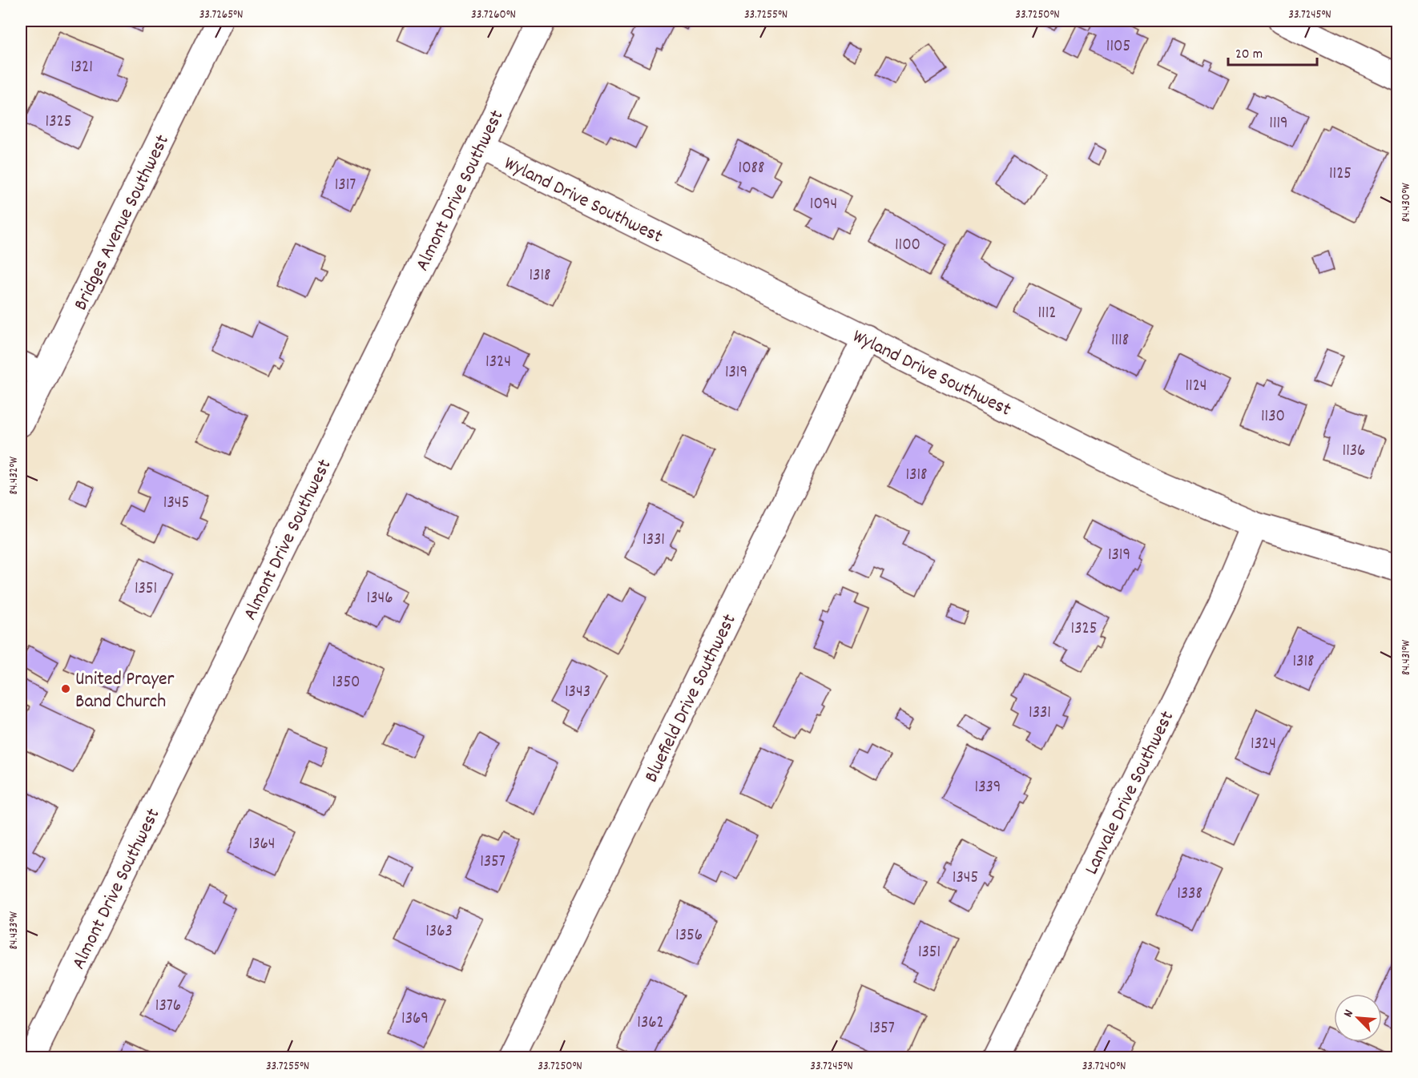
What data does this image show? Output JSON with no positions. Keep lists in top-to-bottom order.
{
  "streets": {
    "street": [
      "Almont Drive Southwest",
      "Wyland Drive Southwest",
      "Bridges Avenue Southwest",
      "Bluefield Drive Southwest",
      "Lanvale Drive Southwest"
    ]
  },
  "crossings": [
    ["Almont Drive Southwest", "Wyland Drive Southwest"],
    ["Wyland Drive Southwest", "Bluefield Drive Southwest"],
    ["Wyland Drive Southwest", "Lanvale Drive Southwest"]
  ],
  "places": ["United Prayer Band Church"],
  "house_numbers": [
    "1105",
    "1321",
    "1325",
    "1119",
    "1088",
    "1125",
    "1317",
    "1094",
    "1100",
    "1318",
    "1112",
    "1118",
    "1324",
    "1319",
    "1124",
    "1130",
    "1136",
    "1318",
    "1345",
    "1331",
    "1319",
    "1351",
    "1346",
    "1325",
    "1318",
    "1350",
    "1343",
    "1331",
    "1324",
    "1339",
    "1364",
    "1357",
    "1345",
    "1338",
    "1363",
    "1356",
    "1351",
    "1376",
    "1369",
    "1362",
    "1357"
  ],
  "scale_bar": "20 m",
  "north": "top left",
  "coordinates": [
    "33.7265°N",
    "33.7260°N",
    "33.7255°N",
    "33.7250°N",
    "33.7245°N",
    "84.430°W",
    "84.432°W",
    "84.431°W",
    "84.433°W",
    "33.7240°N"
  ]
}
